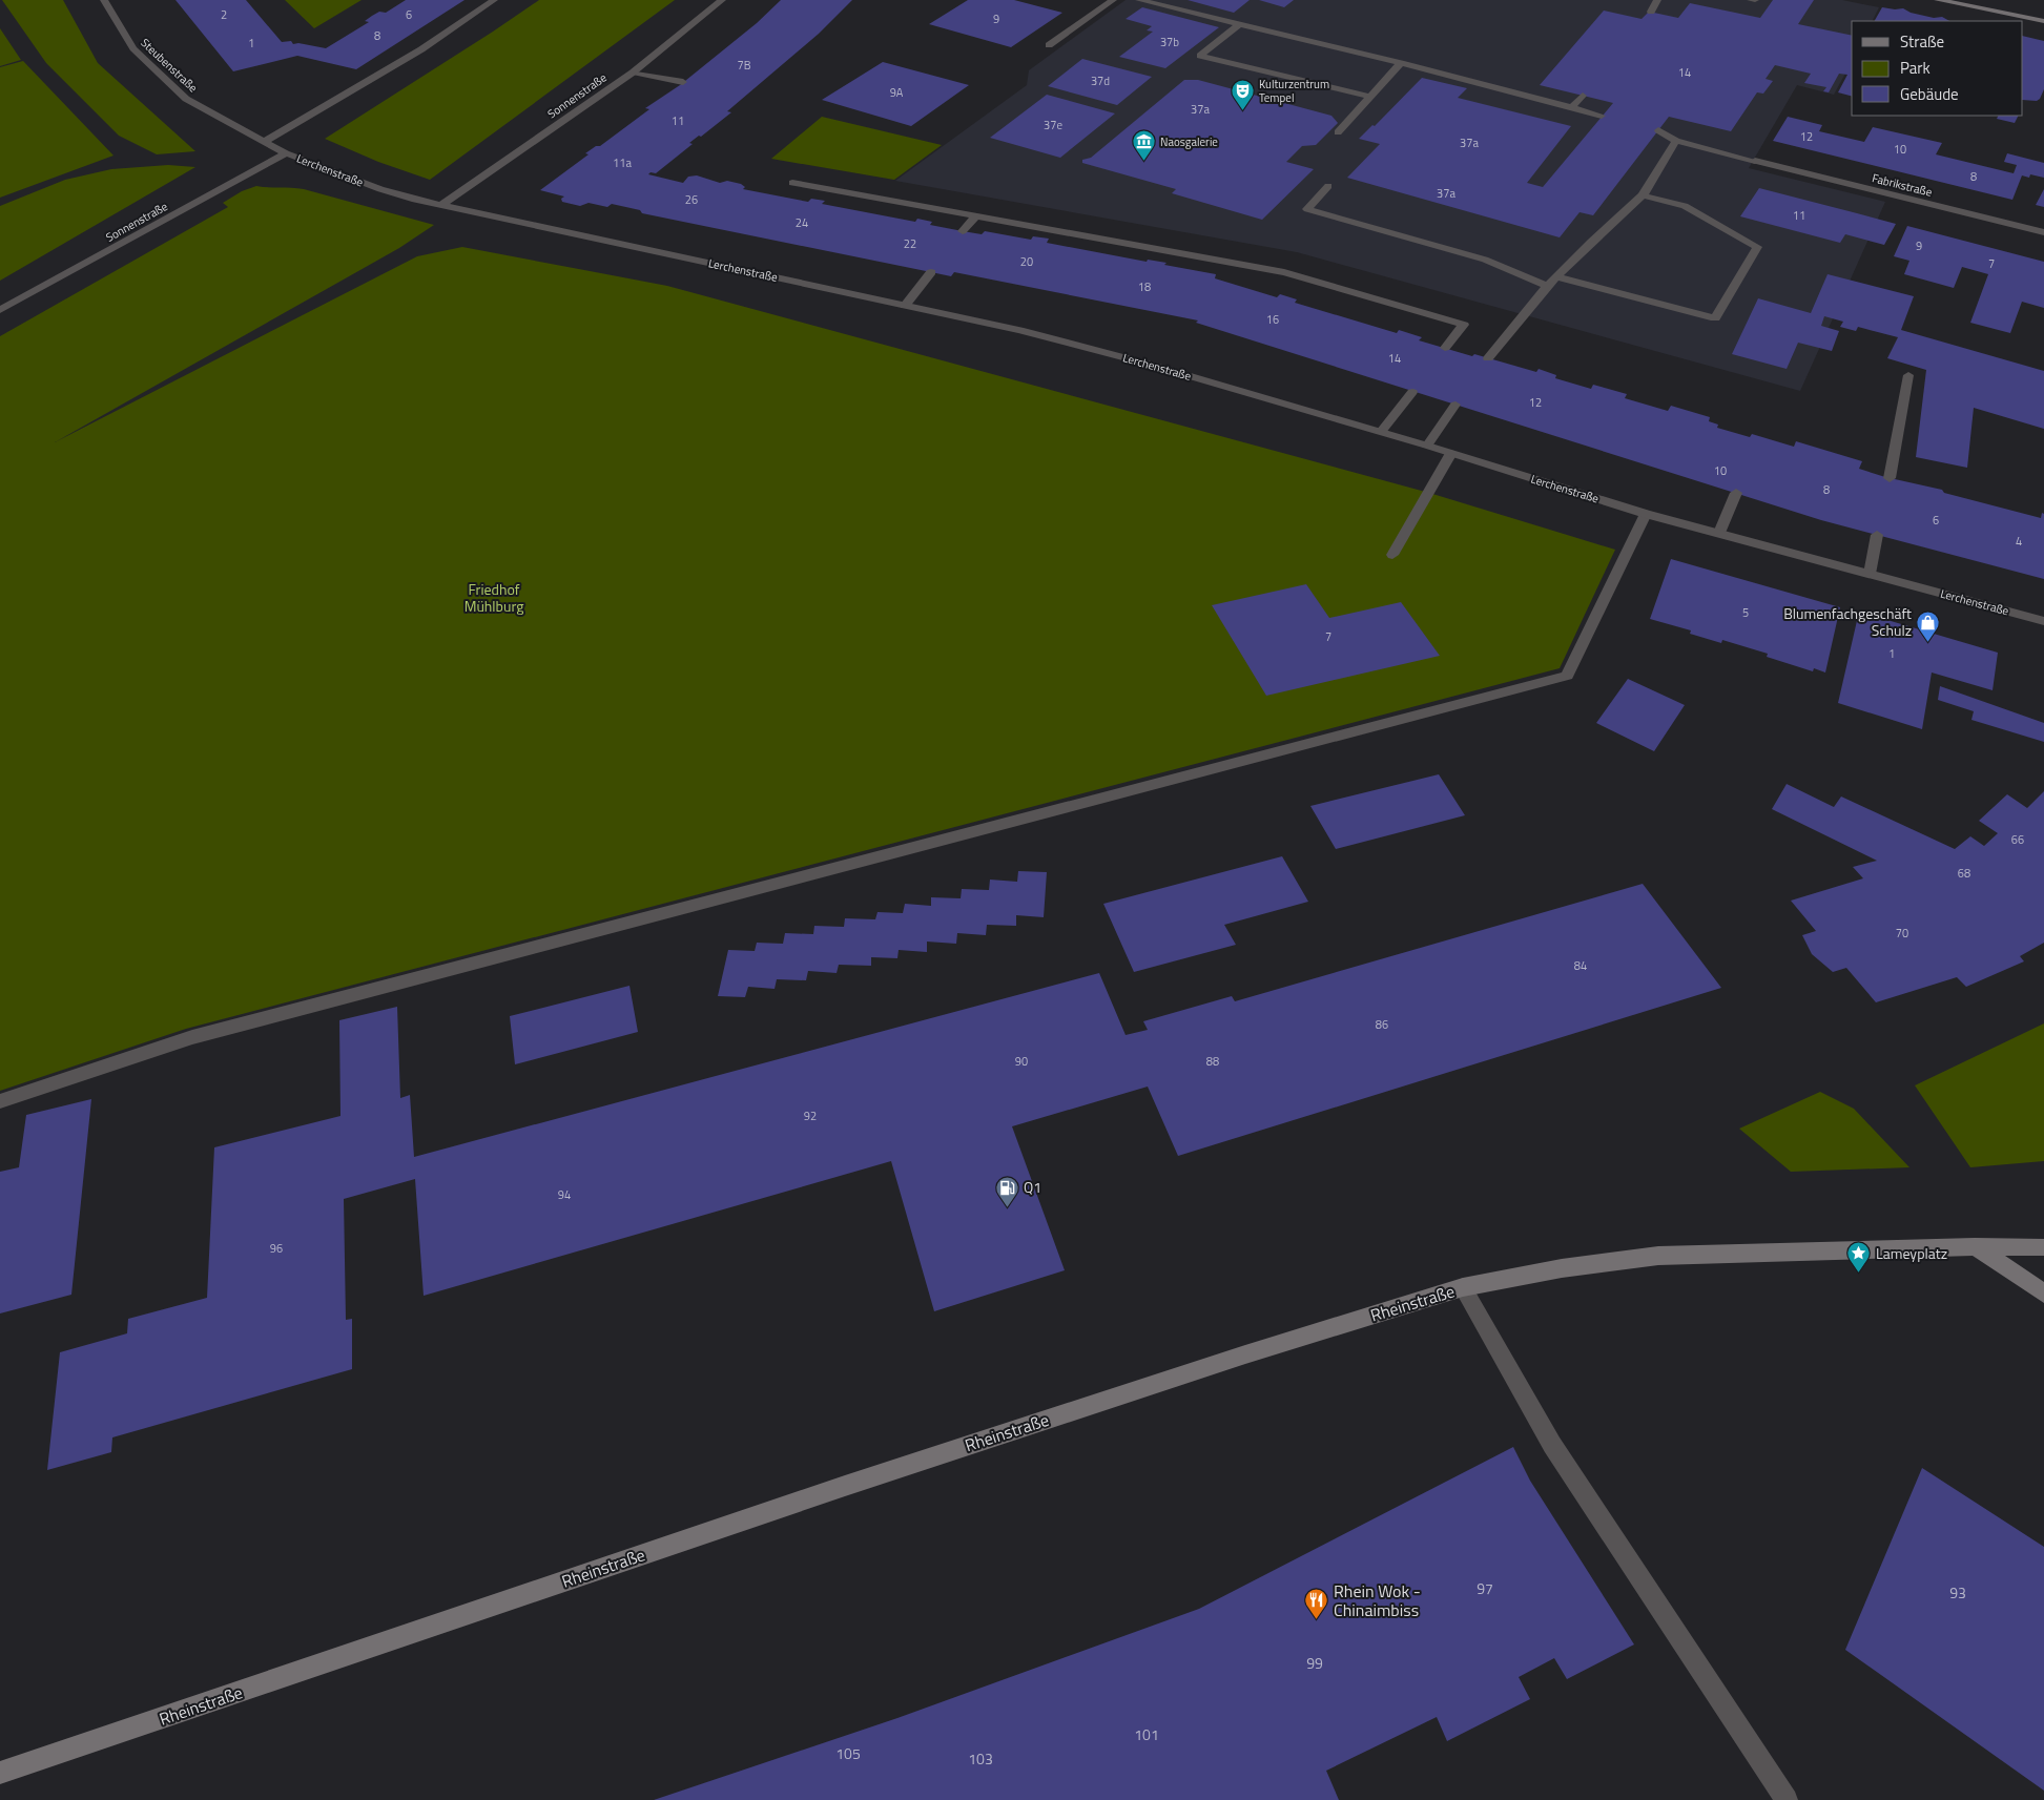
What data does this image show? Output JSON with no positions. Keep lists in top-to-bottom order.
{
  "streets": {
    "street": [
      "Steubenstraße",
      "Sonnenstraße",
      "Lerchenstraße",
      "Fabrikstraße",
      "Rheinstraße"
    ]
  },
  "crossings": [
    ["Steubenstraße", "Lerchenstraße"],
    ["Sonnenstraße", "Lerchenstraße"]
  ],
  "parks": ["Friedhof Mühlburg"],
  "places": {
    "theatre": ["Kulturzentrum Tempel"],
    "museum": ["Naosgalerie"],
    "shop": ["Blumenfachgeschäft Schulz"],
    "fuel station": ["Q1"],
    "place": ["Lameyplatz"],
    "restaurant": ["Rhein Wok - Chinaimbiss"]
  },
  "house_numbers": [
    "2",
    "6",
    "9",
    "8",
    "37b",
    "1",
    "7B",
    "14",
    "37d",
    "9A",
    "37a",
    "11",
    "37e",
    "12",
    "37a",
    "10",
    "11a",
    "8",
    "37a",
    "26",
    "11",
    "24",
    "22",
    "9",
    "20",
    "7",
    "18",
    "16",
    "14",
    "12",
    "10",
    "8",
    "6",
    "4",
    "5",
    "7",
    "1",
    "66",
    "68",
    "70",
    "84",
    "86",
    "90",
    "88",
    "92",
    "94",
    "96",
    "97",
    "93",
    "99",
    "101",
    "105",
    "103"
  ],
  "legend": ["Straße", "Park", "Gebäude"]
}
